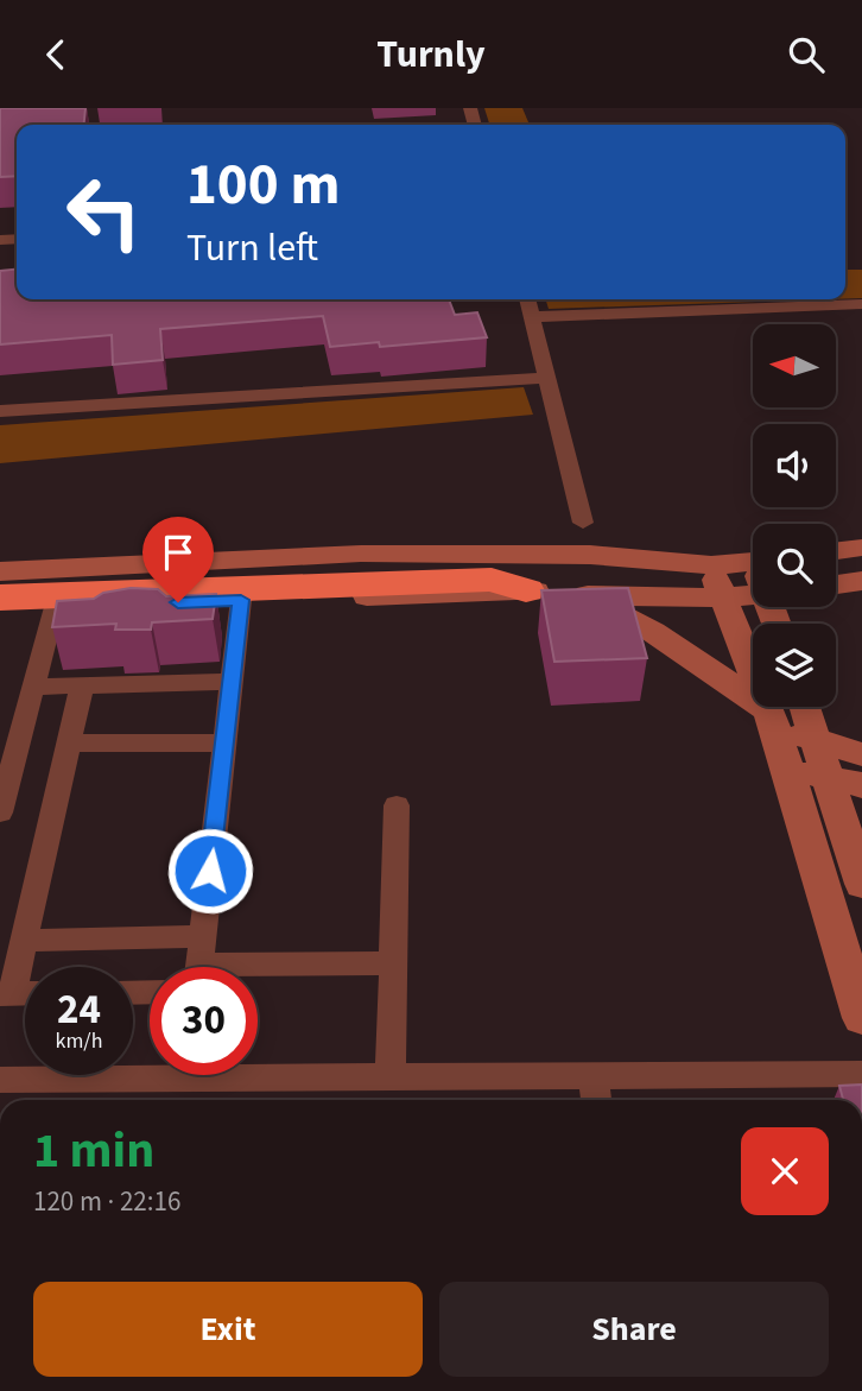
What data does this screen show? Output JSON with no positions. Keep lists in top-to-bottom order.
{
  "north": "left",
  "page": {
    "header": "Turnly",
    "turn": ["100 m", "Turn left"],
    "speed": "24 km/h",
    "limit": "30",
    "heading": ["1 min", "120 m · 22:16"],
    "buttons": ["Exit", "Share"]
  }
}
